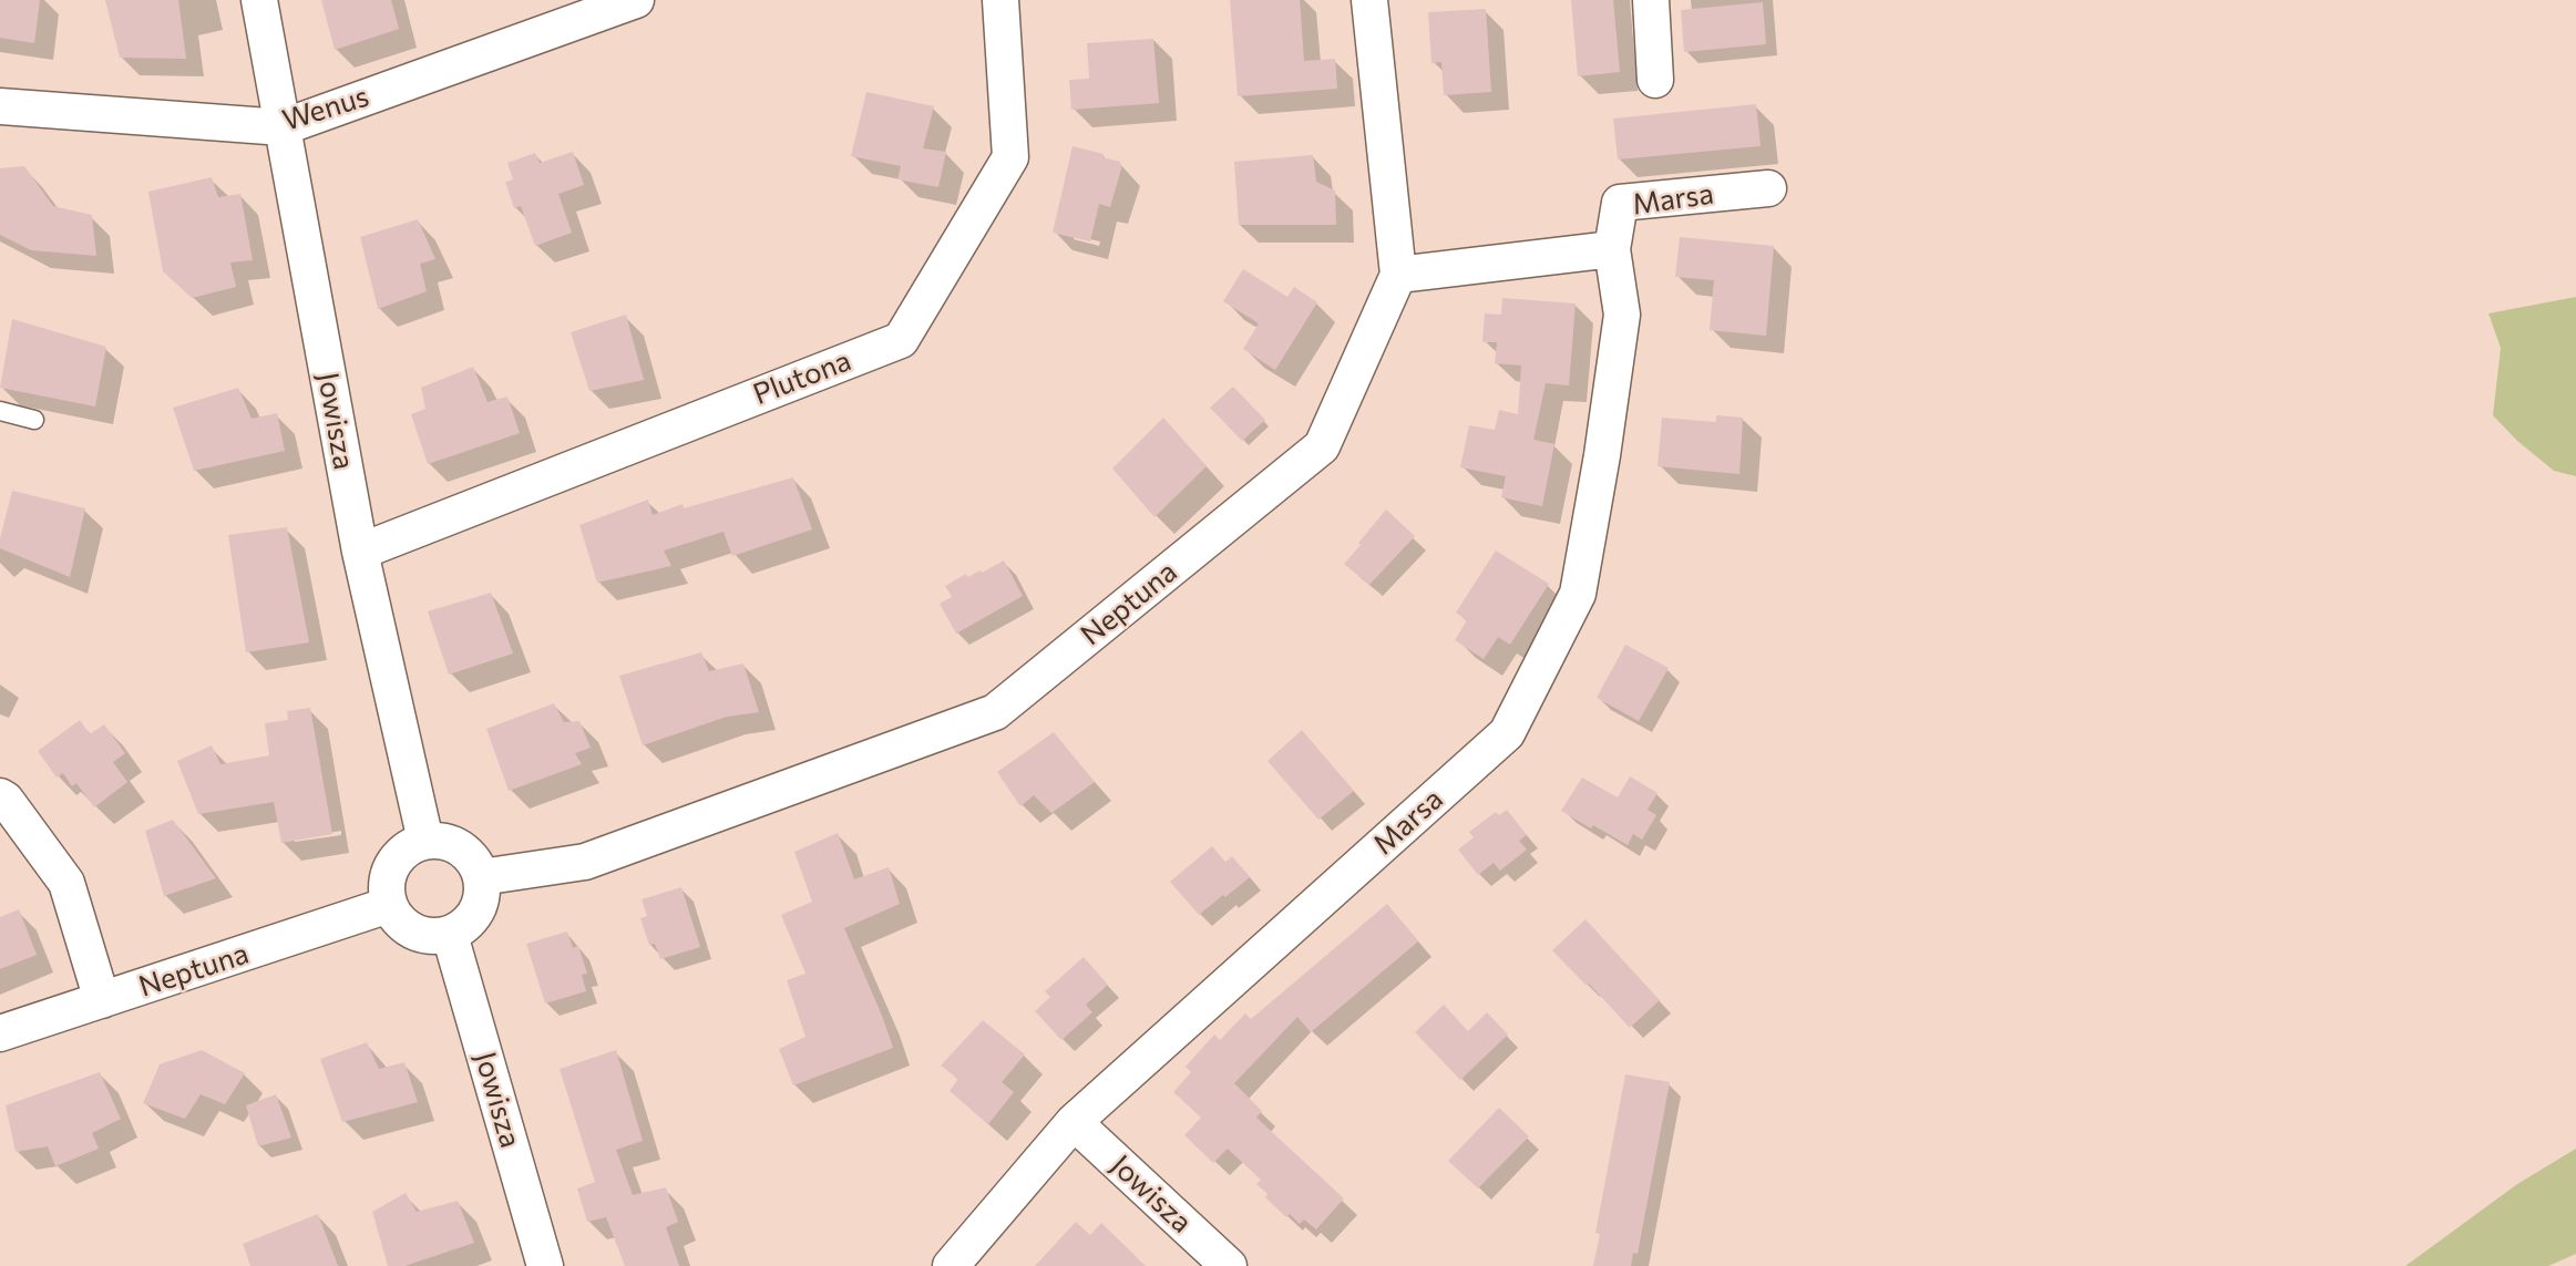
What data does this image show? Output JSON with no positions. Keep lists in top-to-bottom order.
{
  "streets": {
    "street": [
      "Wenus",
      "Marsa",
      "Plutona",
      "Jowisza",
      "Neptuna"
    ]
  },
  "crossings": [
    ["Wenus", "Jowisza"],
    ["Marsa", "Jowisza"],
    ["Marsa", "Neptuna"],
    ["Plutona", "Jowisza"],
    ["Jowisza", "Neptuna"]
  ]
}
